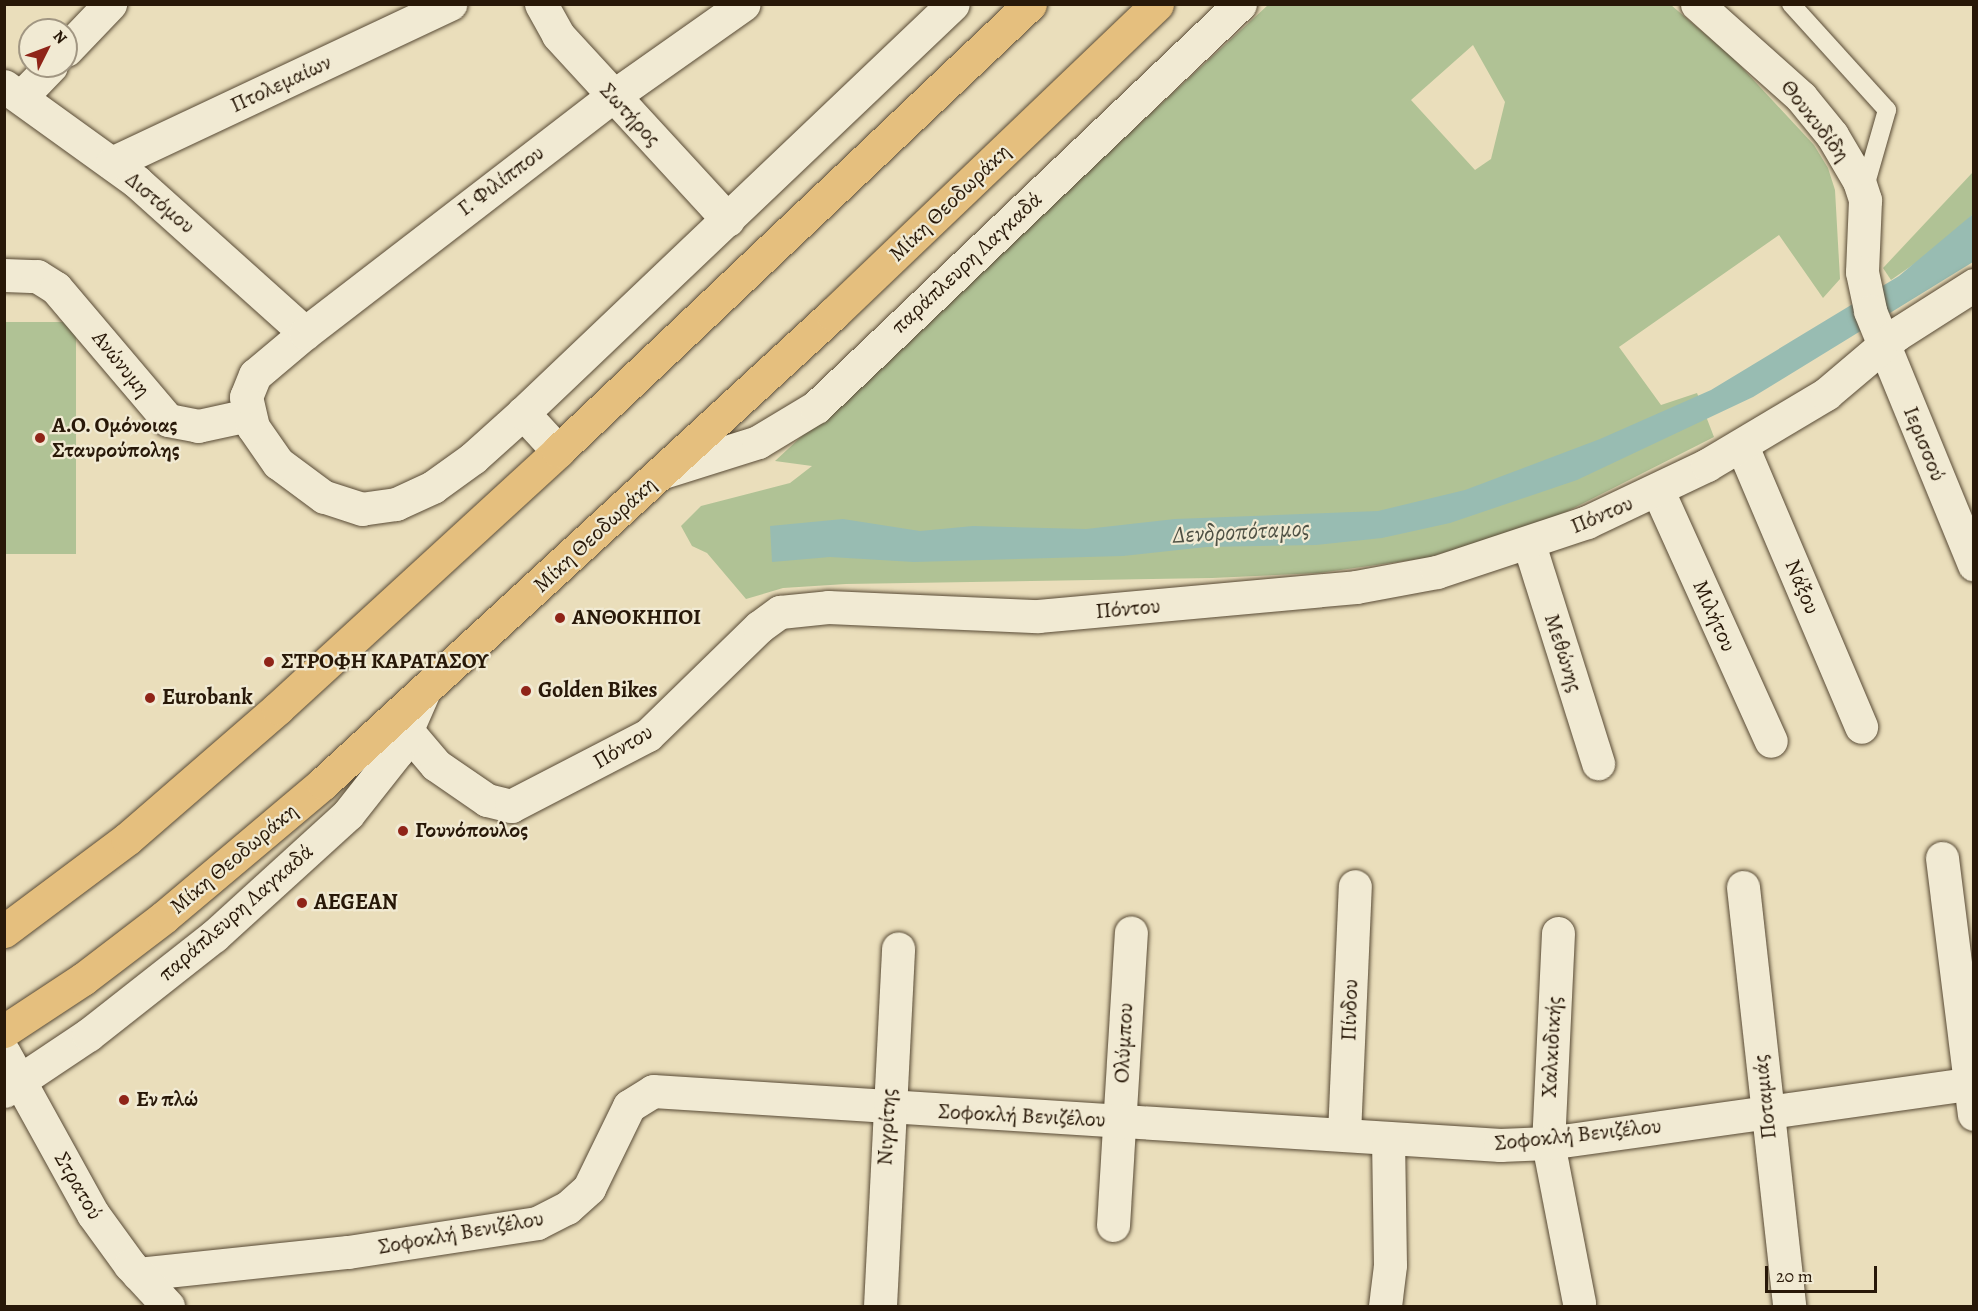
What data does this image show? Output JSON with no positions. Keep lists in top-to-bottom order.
{
  "streets": {
    "highway": ["Μίκη Θεοδωράκη"],
    "street": [
      "Πτολεμαίων",
      "Σωτήρος",
      "Θουκυδίδη",
      "Γ. Φιλίππου",
      "Διστόμου",
      "παράπλευρη Λαγκαδά",
      "Ανώνυμη",
      "Ιερισσού",
      "Πόντου",
      "Νάξου",
      "Μιλήτου",
      "Μεθώνης",
      "Πίνδου",
      "Ολύμπου",
      "Χαλκιδικής",
      "Ποταμιάς",
      "Σοφοκλή Βενιζέλου",
      "Νιγρίτης",
      "Στρατού"
    ]
  },
  "crossings": [
    ["Πτολεμαίων", "Διστόμου"],
    ["Σωτήρος", "Γ. Φιλίππου"],
    ["Θουκυδίδη", "Ιερισσού"],
    ["Γ. Φιλίππου", "Διστόμου"],
    ["Γ. Φιλίππου", "Ανώνυμη"],
    ["Μίκη Θεοδωράκη", "παράπλευρη Λαγκαδά"],
    ["παράπλευρη Λαγκαδά", "Πόντου"],
    ["παράπλευρη Λαγκαδά", "Στρατού"],
    ["Ιερισσού", "Πόντου"],
    ["Πόντου", "Νάξου"],
    ["Πόντου", "Μιλήτου"],
    ["Πόντου", "Μεθώνης"],
    ["Πίνδου", "Σοφοκλή Βενιζέλου"],
    ["Ολύμπου", "Σοφοκλή Βενιζέλου"],
    ["Χαλκιδικής", "Σοφοκλή Βενιζέλου"],
    ["Ποταμιάς", "Σοφοκλή Βενιζέλου"],
    ["Σοφοκλή Βενιζέλου", "Νιγρίτης"],
    ["Σοφοκλή Βενιζέλου", "Στρατού"]
  ],
  "water": ["Δενδροπόταμος"],
  "places": [
    "Α.Ο. Ομόνοιας Σταυρούπολης",
    "ΑΝΘΟΚΗΠΟΙ",
    "ΣΤΡΟΦΗ ΚΑΡΑΤΑΣΟΥ",
    "Golden Bikes",
    "Eurobank",
    "Γουνόπουλος",
    "AEGEAN",
    "Εν πλώ"
  ],
  "scale_bar": "20 m",
  "north": "top right"
}
